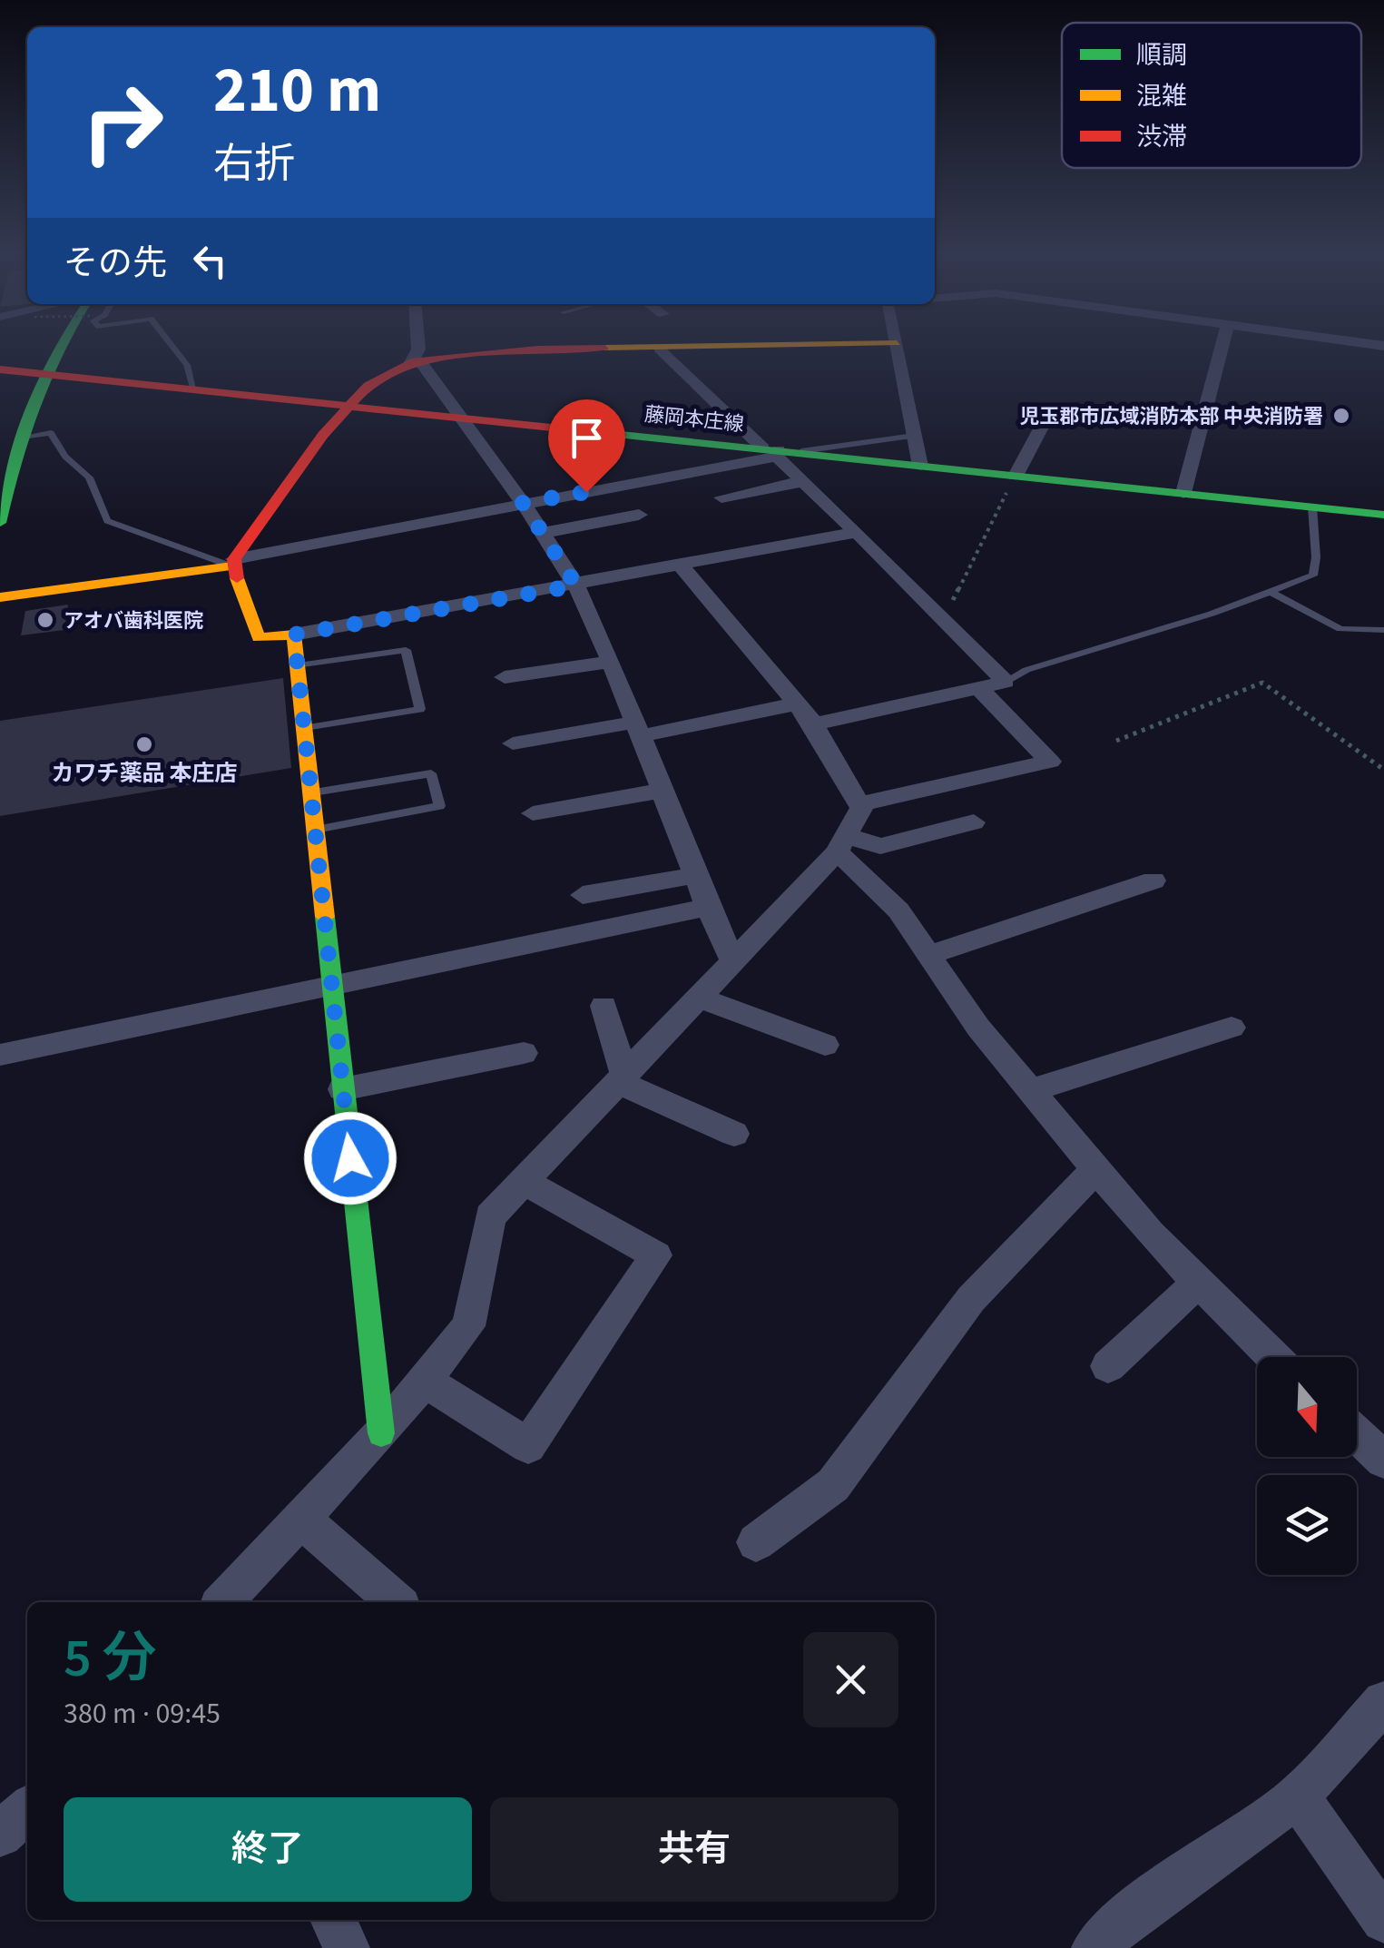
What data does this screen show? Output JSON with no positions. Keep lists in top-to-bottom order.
{
  "streets": {
    "main road": ["藤岡本庄線"]
  },
  "places": ["児玉郡市広域消防本部 中央消防署", "アオバ歯科医院", "カワチ薬品 本庄店"],
  "legend": ["順調", "混雑", "渋滞"],
  "north": "bottom",
  "page": {
    "turn": ["210 m", "右折"],
    "then": "その先",
    "heading": ["5 分", "380 m · 09:45"],
    "buttons": ["終了", "共有"]
  }
}
